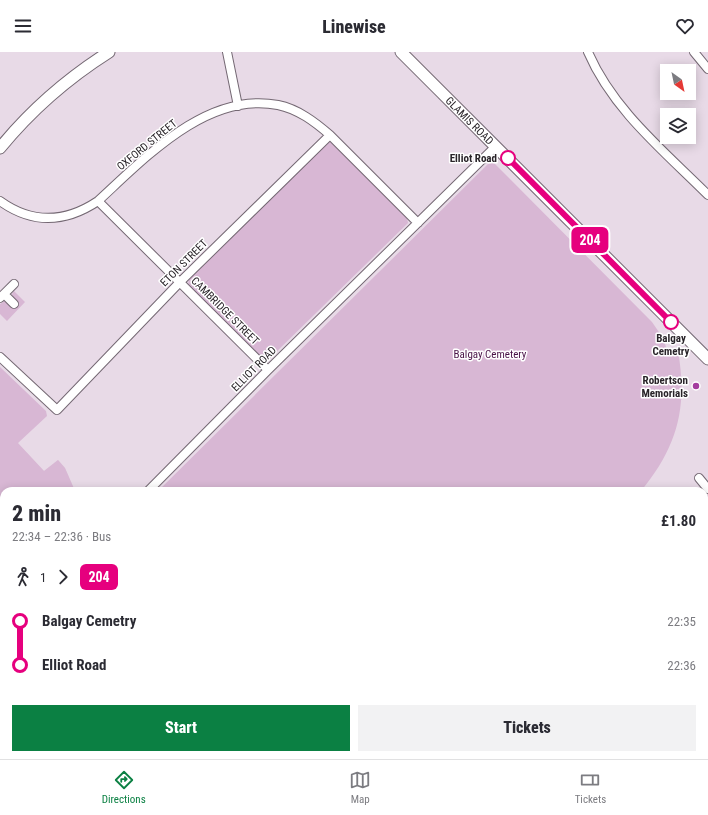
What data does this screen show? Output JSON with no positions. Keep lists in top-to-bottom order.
{
  "streets": {
    "street": [
      "GLAMIS ROAD",
      "OXFORD STREET",
      "ETON STREET",
      "CAMBRIDGE STREET",
      "ELLIOT ROAD"
    ]
  },
  "crossings": [
    ["GLAMIS ROAD", "ELLIOT ROAD"],
    ["OXFORD STREET", "ETON STREET"],
    ["OXFORD STREET", "CAMBRIDGE STREET"],
    ["OXFORD STREET", "ELLIOT ROAD"],
    ["ETON STREET", "CAMBRIDGE STREET"],
    ["CAMBRIDGE STREET", "ELLIOT ROAD"]
  ],
  "parks": ["Balgay Cemetery"],
  "places": ["Elliot Road", "Balgay Cemetry", "Robertson Memorials"],
  "lines": ["bus line 204"],
  "north": "bottom right",
  "page": {
    "header": "Linewise",
    "on_map": "204",
    "heading": ["2 min", "22:34 – 22:36 · Bus", "£1.80"],
    "legs": ["1", "204"],
    "list": [
      {
        "name": "Balgay Cemetry",
        "value": "22:35"
      },
      {
        "name": "Elliot Road",
        "value": "22:36"
      }
    ],
    "buttons": ["Start", "Tickets"],
    "tabs": ["Directions", "Map", "Tickets"]
  }
}
